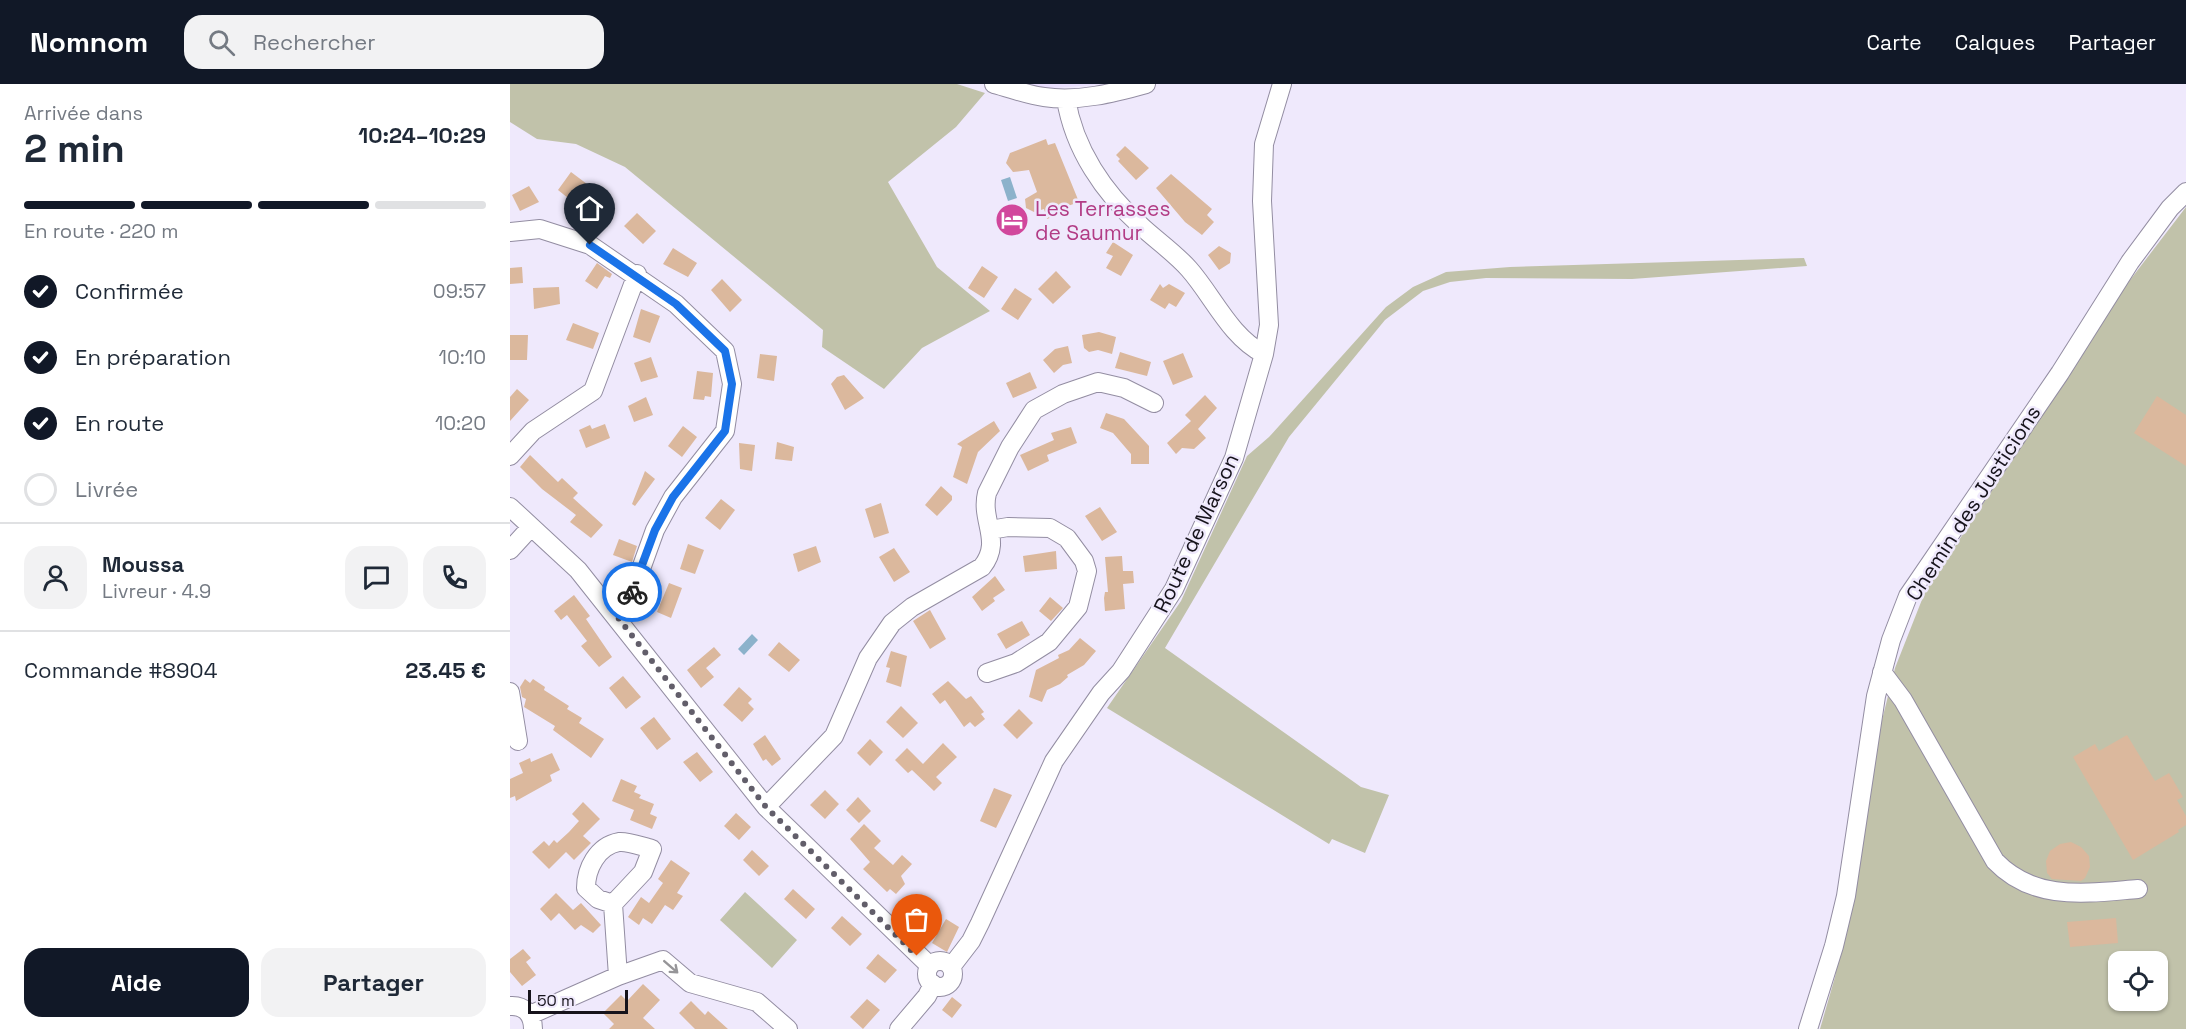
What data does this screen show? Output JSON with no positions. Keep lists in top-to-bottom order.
{
  "streets": {
    "street": ["Chemin des Justicions", "Route de Marson"]
  },
  "places": {
    "hotel": ["Les Terrasses de Saumur"]
  },
  "scale_bar": "50 m",
  "page": {
    "header": "Nomnom",
    "search": "Rechercher",
    "nav": ["Carte", "Calques", "Partager"],
    "heading": ["2 min", "Arrivée dans", "10:24–10:29"],
    "panel": [
      "Moussa",
      "Livreur · 4.9",
      "Commande #8904",
      "23.45 €"
    ],
    "bar": "En route · 220 m",
    "list": [
      ["Confirmée", "09:57"],
      ["En préparation", "10:10"],
      ["En route", "10:20"],
      "Livrée"
    ],
    "buttons": ["Aide", "Partager"],
    "scale": "50 m"
  }
}
